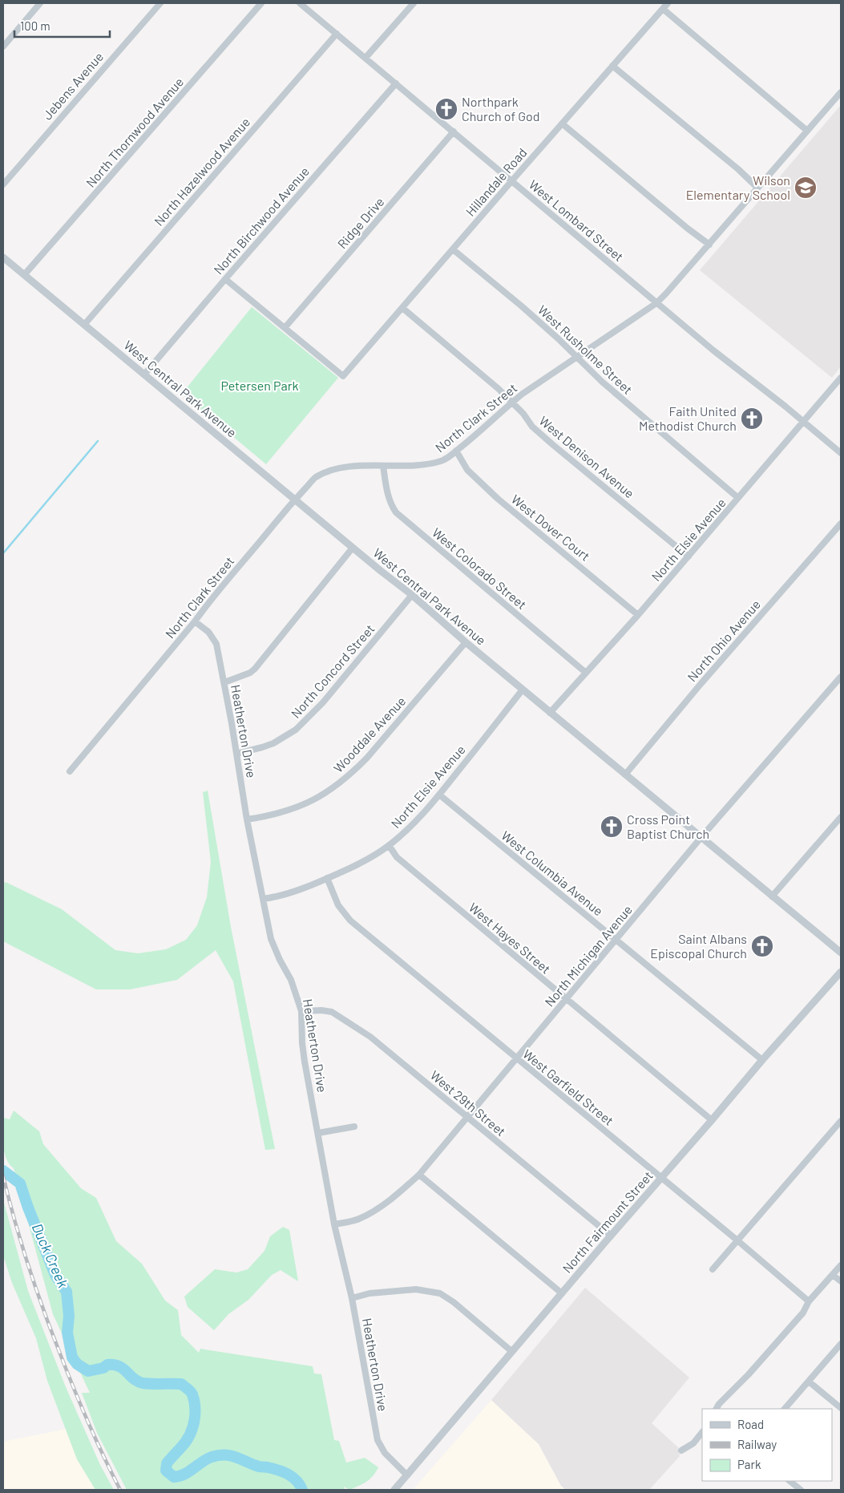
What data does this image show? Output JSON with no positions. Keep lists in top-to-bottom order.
{
  "streets": {
    "street": [
      "Jebens Avenue",
      "North Thornwood Avenue",
      "North Hazelwood Avenue",
      "Hillandale Road",
      "North Birchwood Avenue",
      "West Lombard Street",
      "Ridge Drive",
      "West Rusholme Street",
      "West Central Park Avenue",
      "North Clark Street",
      "West Denison Avenue",
      "West Dover Court",
      "North Elsie Avenue",
      "West Colorado Street",
      "North Ohio Avenue",
      "North Concord Street",
      "Heatherton Drive",
      "Wooddale Avenue",
      "West Columbia Avenue",
      "West Hayes Street",
      "North Michigan Avenue",
      "West Garfield Street",
      "West 29th Street",
      "North Fairmount Street"
    ]
  },
  "crossings": [
    ["North Thornwood Avenue", "West Central Park Avenue"],
    ["North Hazelwood Avenue", "West Lombard Street"],
    ["North Hazelwood Avenue", "West Central Park Avenue"],
    ["Hillandale Road", "West Lombard Street"],
    ["Hillandale Road", "Ridge Drive"],
    ["Hillandale Road", "West Rusholme Street"],
    ["Hillandale Road", "West Denison Avenue"],
    ["North Birchwood Avenue", "West Lombard Street"],
    ["North Birchwood Avenue", "West Central Park Avenue"],
    ["West Lombard Street", "Ridge Drive"],
    ["West Lombard Street", "North Clark Street"],
    ["West Lombard Street", "North Elsie Avenue"],
    ["West Rusholme Street", "North Clark Street"],
    ["West Rusholme Street", "North Elsie Avenue"],
    ["West Central Park Avenue", "North Clark Street"],
    ["West Central Park Avenue", "North Elsie Avenue"],
    ["West Central Park Avenue", "North Ohio Avenue"],
    ["West Central Park Avenue", "North Concord Street"],
    ["West Central Park Avenue", "Wooddale Avenue"],
    ["West Central Park Avenue", "North Michigan Avenue"],
    ["North Clark Street", "West Denison Avenue"],
    ["North Clark Street", "West Dover Court"],
    ["North Clark Street", "West Colorado Street"],
    ["North Clark Street", "Heatherton Drive"],
    ["West Denison Avenue", "North Elsie Avenue"],
    ["West Dover Court", "North Elsie Avenue"],
    ["North Elsie Avenue", "West Colorado Street"],
    ["North Elsie Avenue", "Heatherton Drive"],
    ["North Elsie Avenue", "West Columbia Avenue"],
    ["North Elsie Avenue", "West Hayes Street"],
    ["North Elsie Avenue", "West Garfield Street"],
    ["North Concord Street", "Heatherton Drive"],
    ["Heatherton Drive", "Wooddale Avenue"],
    ["Heatherton Drive", "North Michigan Avenue"],
    ["Heatherton Drive", "West 29th Street"],
    ["Heatherton Drive", "North Fairmount Street"],
    ["West Columbia Avenue", "North Michigan Avenue"],
    ["West Columbia Avenue", "North Fairmount Street"],
    ["West Hayes Street", "North Michigan Avenue"],
    ["West Hayes Street", "North Fairmount Street"],
    ["North Michigan Avenue", "West Garfield Street"],
    ["North Michigan Avenue", "West 29th Street"],
    ["West Garfield Street", "North Fairmount Street"],
    ["West 29th Street", "North Fairmount Street"]
  ],
  "water": ["Duck Creek"],
  "parks": ["Petersen Park"],
  "places": {
    "church": [
      "Northpark Church of God",
      "Faith United Methodist Church",
      "Cross Point Baptist Church",
      "Saint Albans Episcopal Church"
    ],
    "school or university": ["Wilson Elementary School"]
  },
  "legend": ["Road", "Railway", "Park"],
  "scale_bar": "100 m"
}
